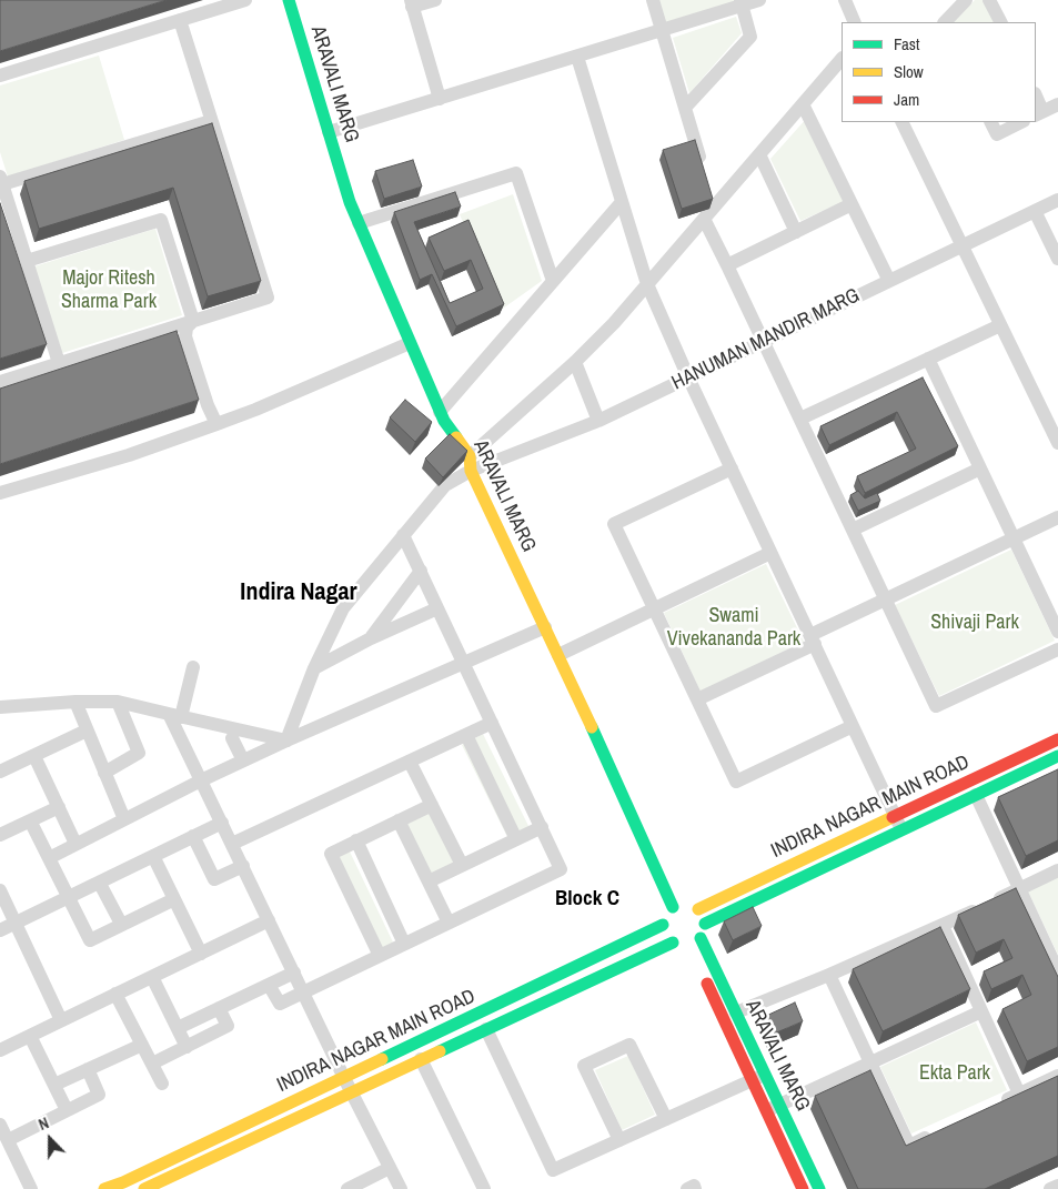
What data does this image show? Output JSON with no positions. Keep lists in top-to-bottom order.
{
  "streets": {
    "street": ["ARAVALI MARG", "HANUMAN MANDIR MARG", "INDIRA NAGAR MAIN ROAD"]
  },
  "crossings": [
    ["ARAVALI MARG", "HANUMAN MANDIR MARG"],
    ["ARAVALI MARG", "INDIRA NAGAR MAIN ROAD"]
  ],
  "districts": ["Indira Nagar", "Block C"],
  "parks": [
    "Major Ritesh Sharma Park",
    "Swami Vivekananda Park",
    "Shivaji Park",
    "Ekta Park"
  ],
  "legend": ["Fast", "Slow", "Jam"],
  "north": "top"
}
